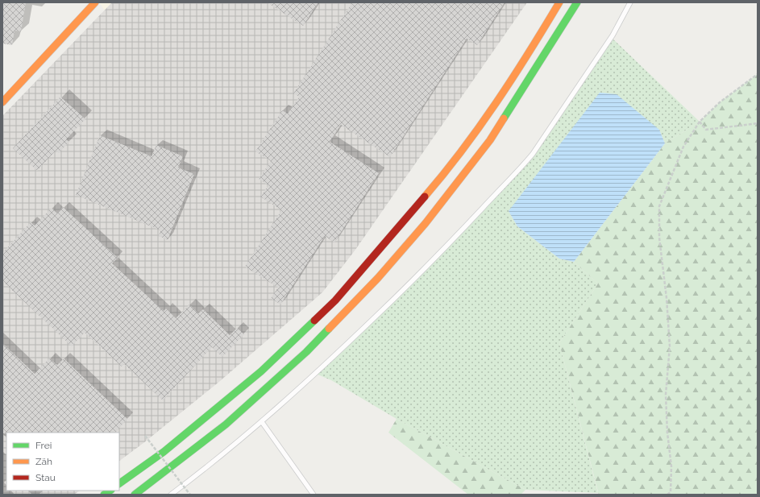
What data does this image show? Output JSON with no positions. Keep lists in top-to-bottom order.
{
  "legend": ["Frei", "Zäh", "Stau"]
}
